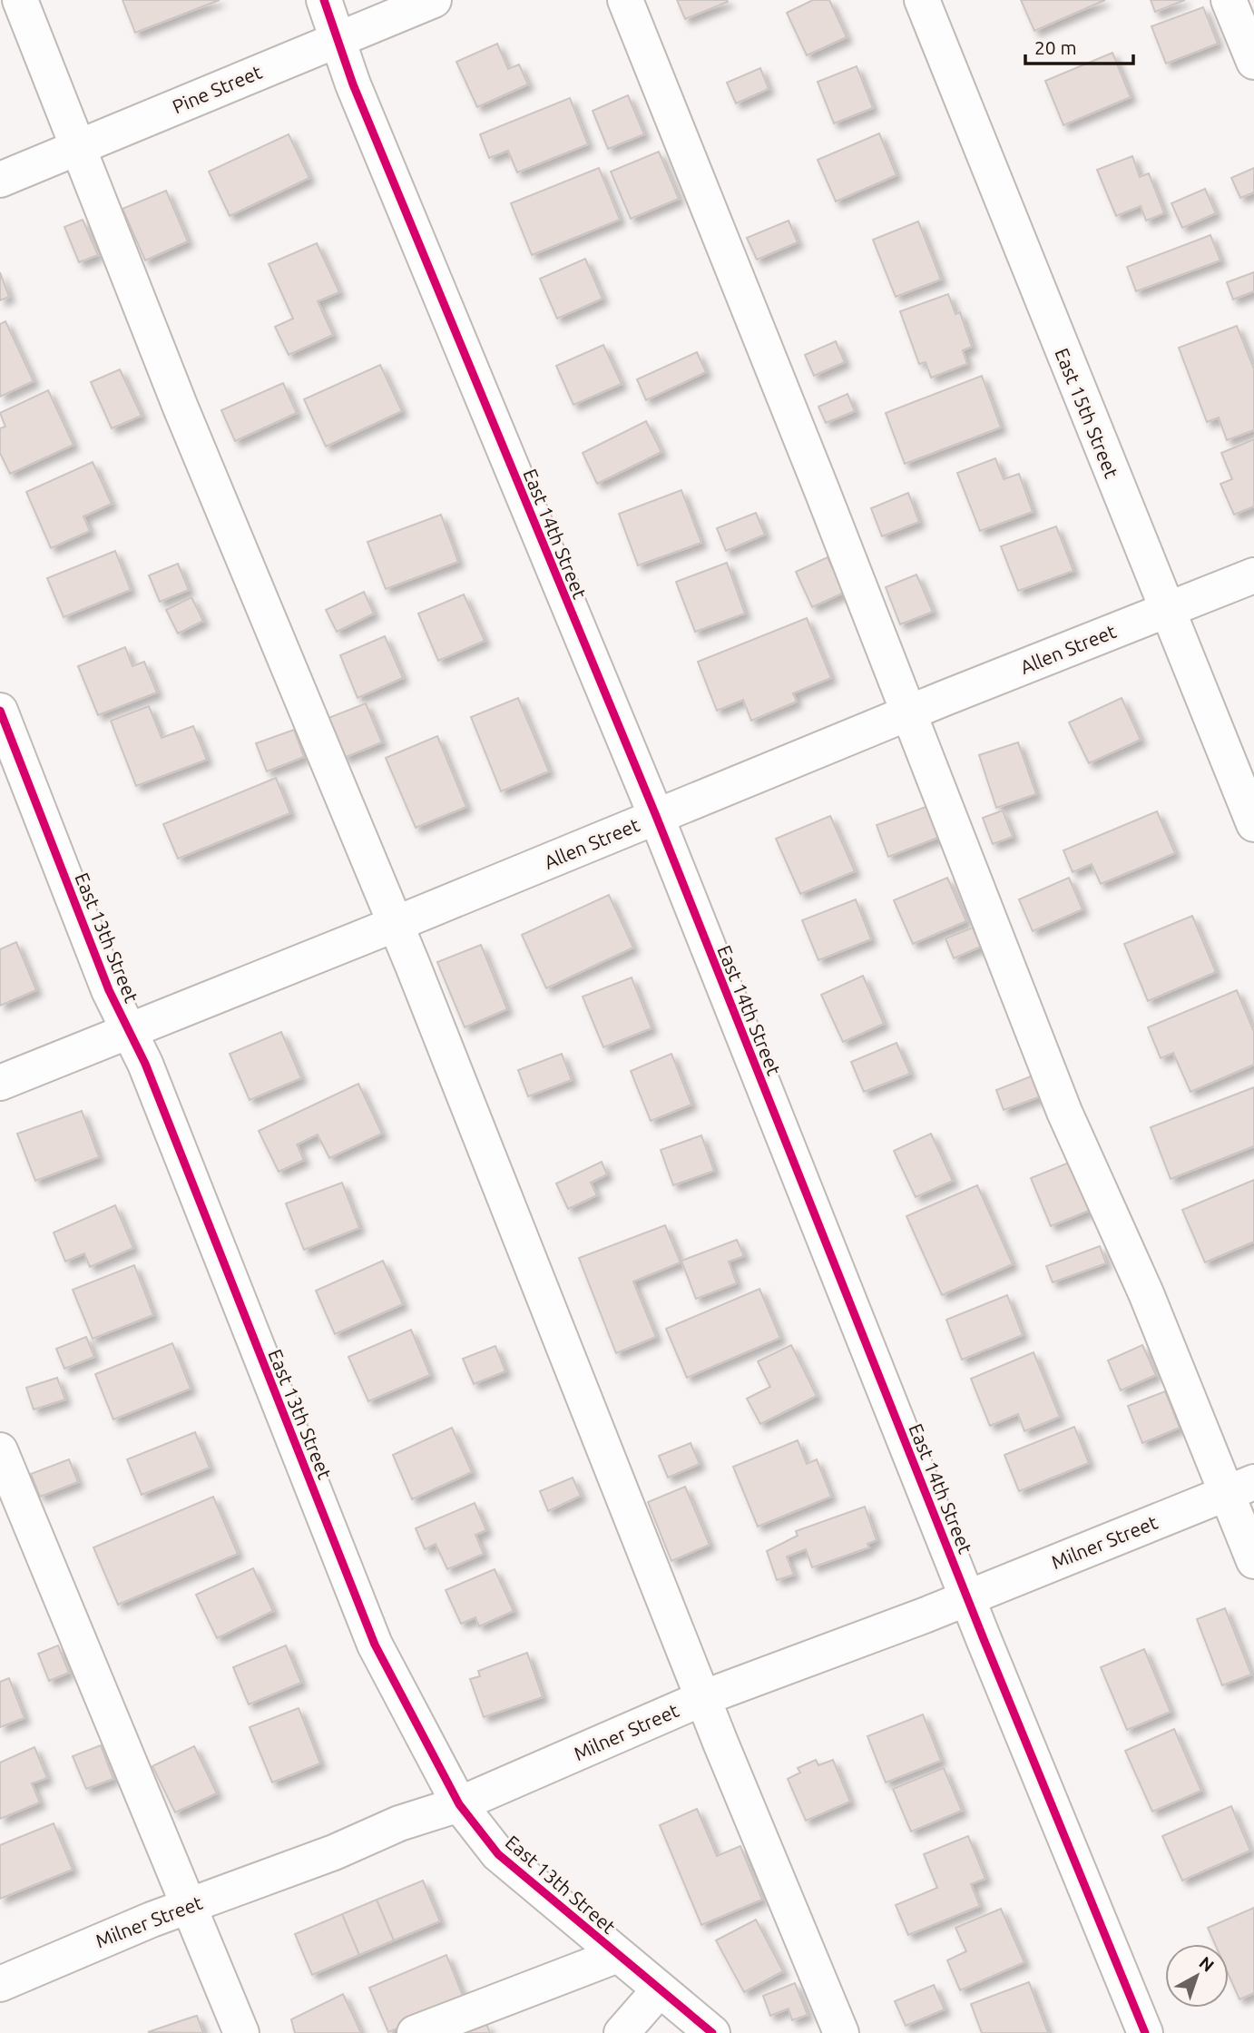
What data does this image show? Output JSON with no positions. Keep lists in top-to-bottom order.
{
  "streets": {
    "street": [
      "Pine Street",
      "East 15th Street",
      "East 14th Street",
      "Allen Street",
      "East 13th Street",
      "Milner Street"
    ]
  },
  "crossings": [
    ["Pine Street", "East 14th Street"],
    ["East 15th Street", "Allen Street"],
    ["East 14th Street", "Allen Street"],
    ["East 14th Street", "Milner Street"],
    ["Allen Street", "East 13th Street"],
    ["East 13th Street", "Milner Street"]
  ],
  "scale_bar": "20 m",
  "north": "top right"
}
